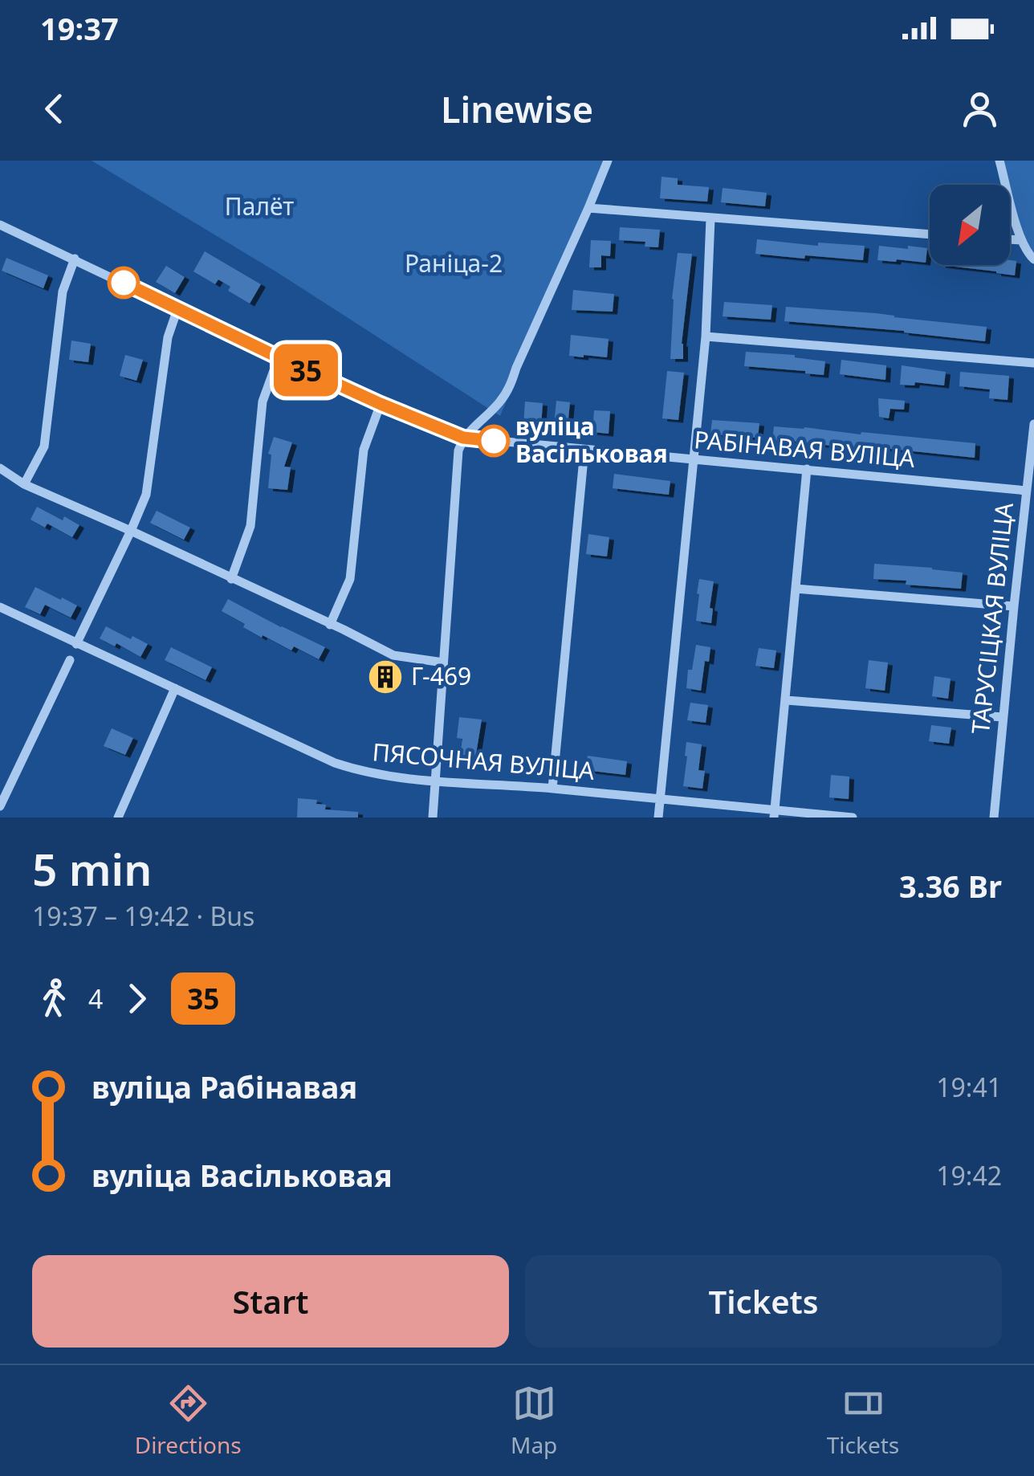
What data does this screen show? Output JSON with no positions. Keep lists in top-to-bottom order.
{
  "streets": {
    "street": ["РАБІНАВАЯ ВУЛІЦА", "ТАРУСІЦКАЯ ВУЛІЦА", "ПЯСОЧНАЯ ВУЛІЦА"]
  },
  "crossings": [
    ["РАБІНАВАЯ ВУЛІЦА", "ТАРУСІЦКАЯ ВУЛІЦА"]
  ],
  "parks": ["Палёт", "Раніца-2"],
  "places": {
    "other": ["вуліца Васільковая"],
    "building": ["Г-469"]
  },
  "lines": ["bus line 35"],
  "north": "bottom left",
  "page": {
    "status": "19:37",
    "header": "Linewise",
    "on_map": "35",
    "heading": ["5 min", "19:37 – 19:42 · Bus", "3.36 Br"],
    "legs": ["4", "35"],
    "list": [
      {
        "name": "вуліца Рабінавая",
        "value": "19:41"
      },
      {
        "name": "вуліца Васільковая",
        "value": "19:42"
      }
    ],
    "buttons": ["Start", "Tickets"],
    "tabs": ["Directions", "Map", "Tickets"]
  }
}
